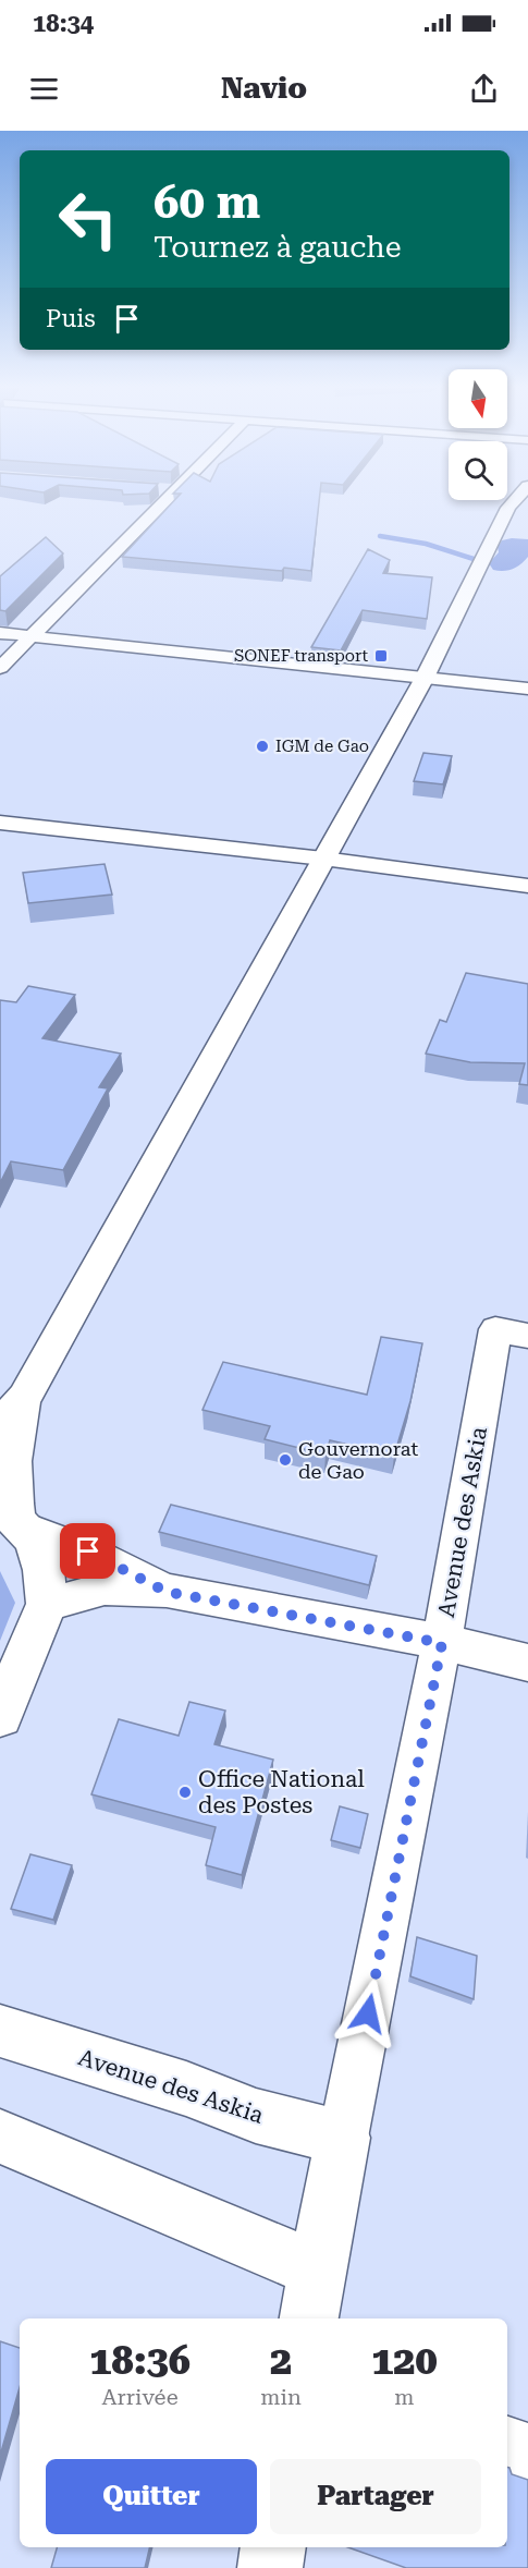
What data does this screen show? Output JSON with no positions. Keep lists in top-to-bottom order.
{
  "streets": {
    "main road": ["Avenue des Askia"]
  },
  "places": {
    "transit": ["SONEF transport"],
    "other": ["IGM de Gao", "Gouvernorat de Gao", "Office National des Postes"]
  },
  "north": "bottom",
  "page": {
    "status": "18:34",
    "header": "Navio",
    "turn": ["60 m", "Tournez à gauche"],
    "then": "Puis",
    "eta": [
      "18:36",
      "Arrivée",
      "2",
      "min",
      "120",
      "m"
    ],
    "buttons": ["Quitter", "Partager"]
  }
}
